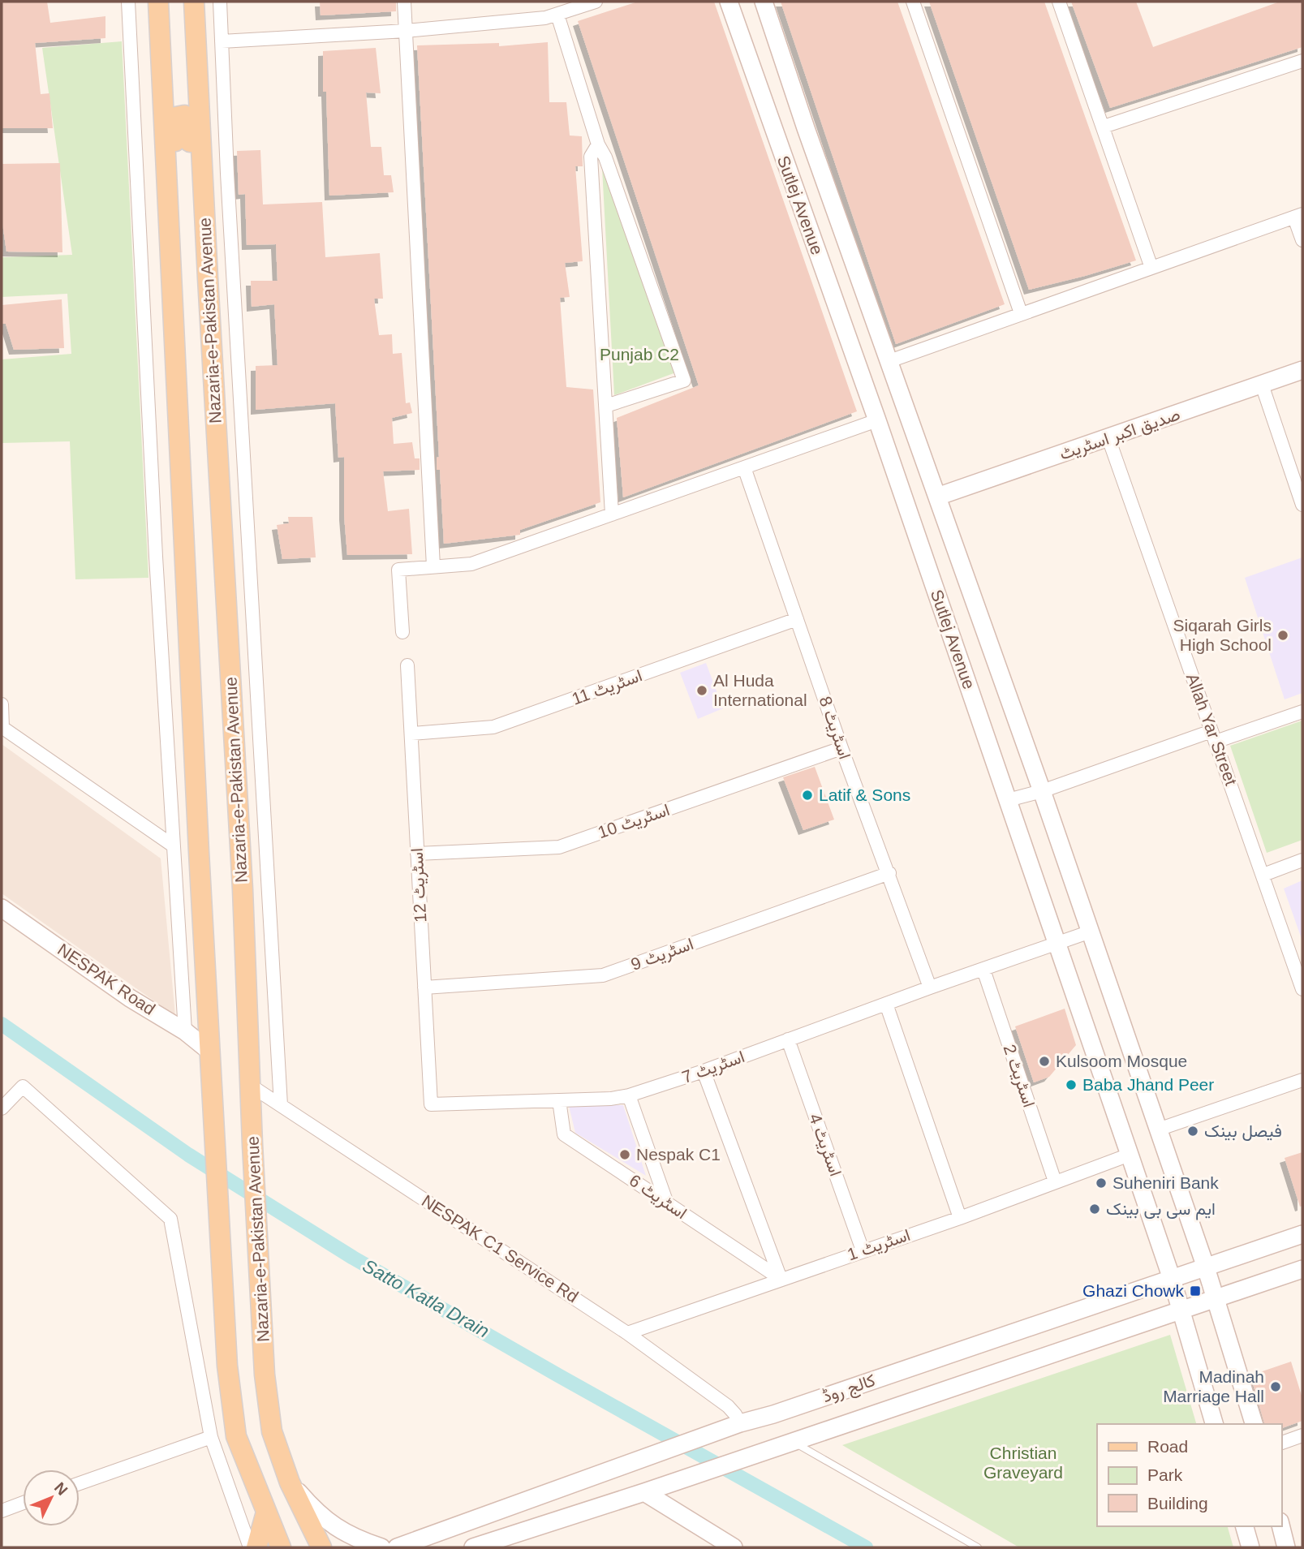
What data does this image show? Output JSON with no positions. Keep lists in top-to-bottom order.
{
  "streets": {
    "main road": ["Nazaria-e-Pakistan Avenue"],
    "street": [
      "Sutlej Avenue",
      "صدیق اکبر اسٹریٹ",
      "اسٹریٹ 11",
      "اسٹریٹ 8",
      "Allah Yar Street",
      "اسٹریٹ 10",
      "اسٹریٹ 12",
      "اسٹریٹ 9",
      "NESPAK Road",
      "اسٹریٹ 7",
      "اسٹریٹ 2",
      "اسٹریٹ 4",
      "اسٹریٹ 6",
      "اسٹریٹ 1",
      "NESPAK C1 Service Rd",
      "کالج روڈ"
    ]
  },
  "crossings": [
    ["Sutlej Avenue", "صدیق اکبر اسٹریٹ"],
    ["Sutlej Avenue", "اسٹریٹ 7"],
    ["Sutlej Avenue", "اسٹریٹ 1"],
    ["Sutlej Avenue", "کالج روڈ"],
    ["Nazaria-e-Pakistan Avenue", "NESPAK C1 Service Rd"],
    ["صدیق اکبر اسٹریٹ", "Allah Yar Street"],
    ["اسٹریٹ 11", "اسٹریٹ 8"],
    ["اسٹریٹ 11", "اسٹریٹ 12"],
    ["اسٹریٹ 8", "اسٹریٹ 10"],
    ["اسٹریٹ 8", "اسٹریٹ 9"],
    ["اسٹریٹ 8", "اسٹریٹ 7"],
    ["اسٹریٹ 10", "اسٹریٹ 12"],
    ["اسٹریٹ 12", "اسٹریٹ 9"],
    ["اسٹریٹ 12", "اسٹریٹ 7"],
    ["اسٹریٹ 7", "اسٹریٹ 2"],
    ["اسٹریٹ 7", "اسٹریٹ 4"],
    ["اسٹریٹ 7", "اسٹریٹ 6"],
    ["اسٹریٹ 2", "اسٹریٹ 1"],
    ["اسٹریٹ 4", "اسٹریٹ 1"],
    ["اسٹریٹ 6", "اسٹریٹ 1"],
    ["اسٹریٹ 1", "NESPAK C1 Service Rd"],
    ["NESPAK C1 Service Rd", "کالج روڈ"]
  ],
  "water": ["Satto Katla Drain"],
  "parks": ["Punjab C2", "Christian Graveyard"],
  "places": {
    "other": [
      "Siqarah Girls High School",
      "Al Huda International",
      "Latif & Sons",
      "Kulsoom Mosque",
      "Baba Jhand Peer",
      "فیصل بینک",
      "Nespak C1",
      "Suheniri Bank",
      "ایم سی بی بینک",
      "Madinah Marriage Hall"
    ],
    "transit": ["Ghazi Chowk"]
  },
  "legend": ["Road", "Park", "Building"],
  "north": "top right"
}
